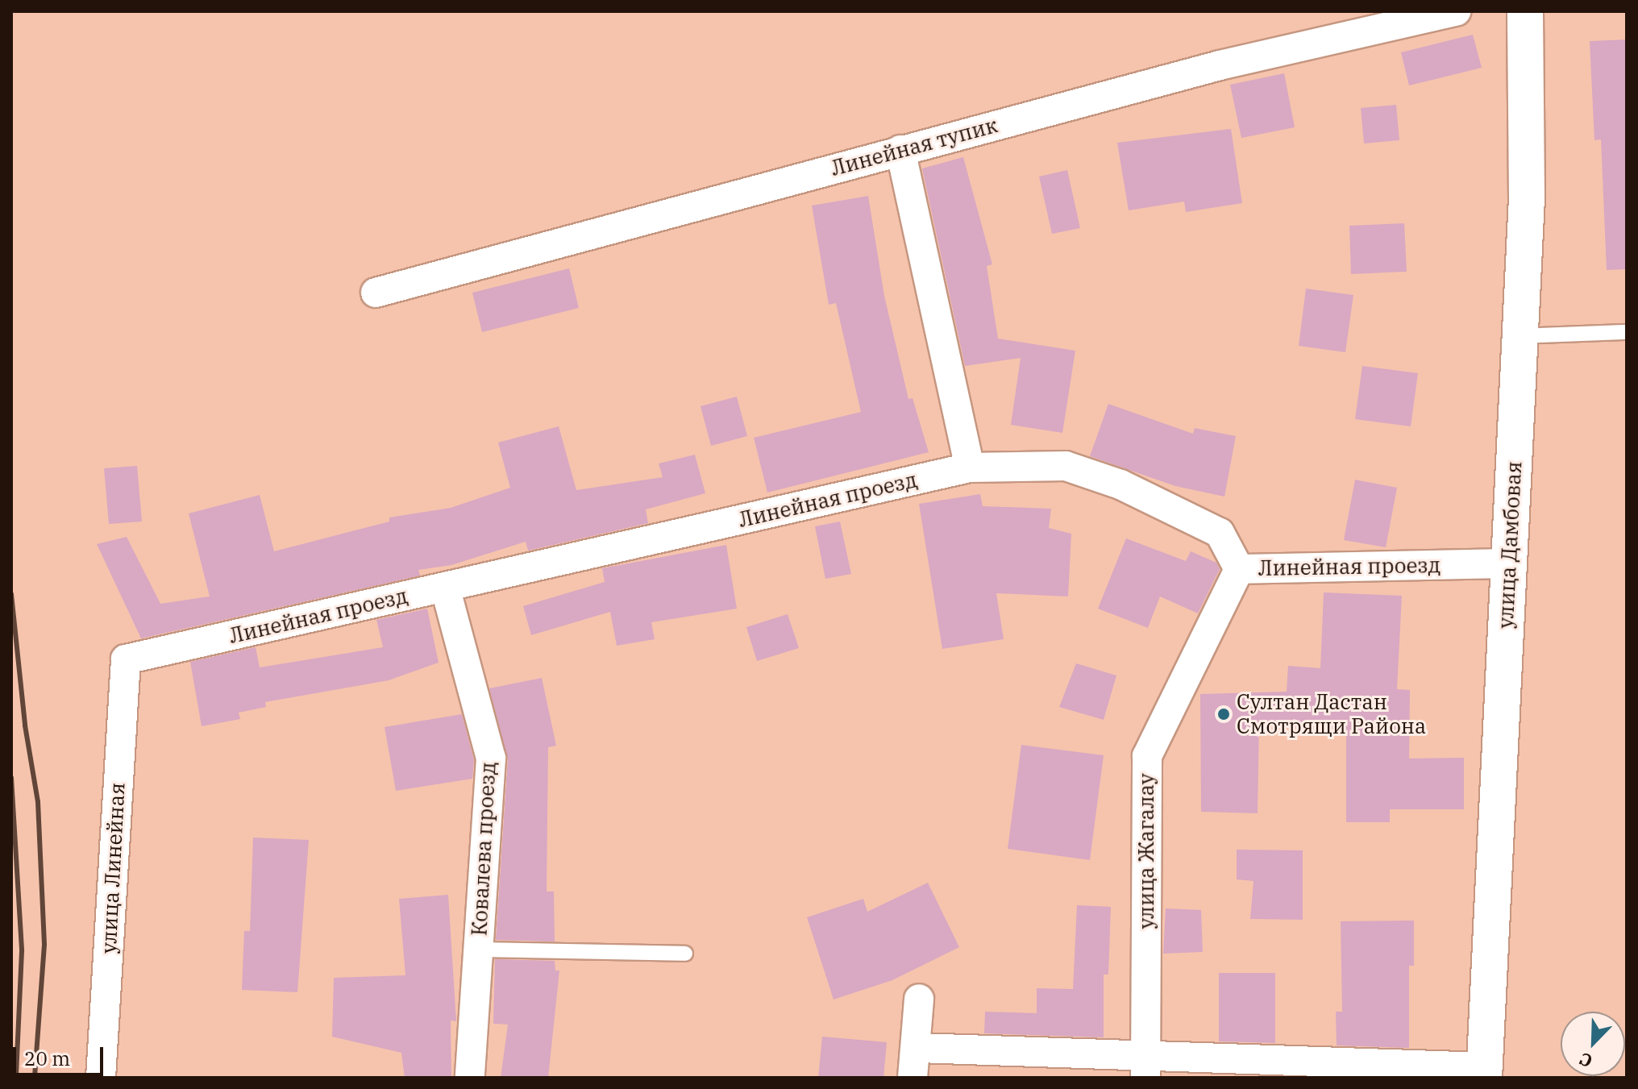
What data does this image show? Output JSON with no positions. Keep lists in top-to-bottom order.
{
  "streets": {
    "street": [
      "Линейная тупик",
      "Линейная проезд",
      "улица Дамбовая",
      "Ковалева проезд",
      "улица Жагалау",
      "улица Линейная"
    ]
  },
  "crossings": [
    ["Линейная проезд", "улица Дамбовая"],
    ["Линейная проезд", "Ковалева проезд"],
    ["Линейная проезд", "улица Жагалау"],
    ["Линейная проезд", "улица Линейная"]
  ],
  "places": ["Султан Дастан Смотрящи Района"],
  "scale_bar": "20 m",
  "north": "bottom left"
}
